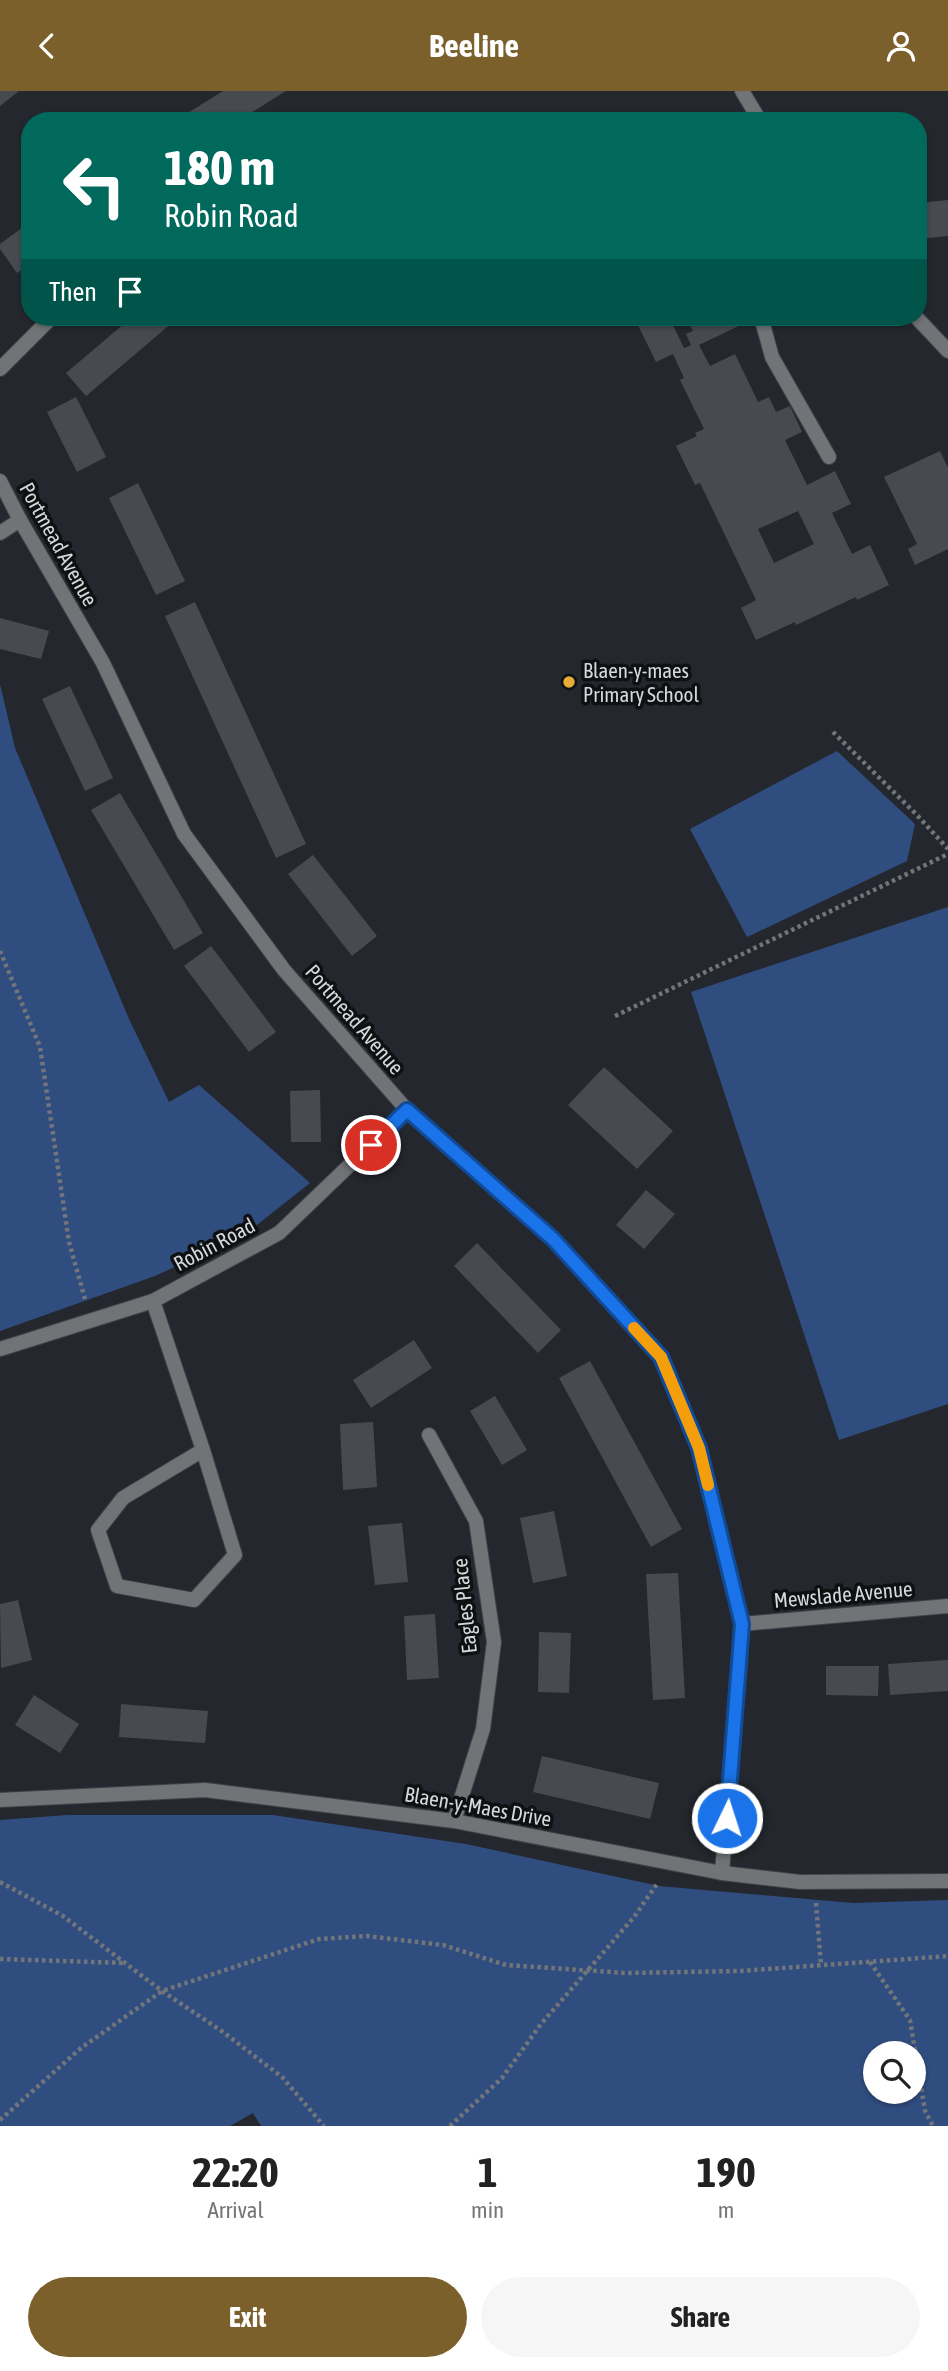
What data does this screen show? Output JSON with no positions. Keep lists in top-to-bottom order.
{
  "streets": {
    "street": [
      "Portmead Avenue",
      "Robin Road",
      "Mewslade Avenue",
      "Eagles Place",
      "Blaen-y-Maes Drive"
    ]
  },
  "crossings": [
    ["Portmead Avenue", "Robin Road"],
    ["Portmead Avenue", "Mewslade Avenue"],
    ["Portmead Avenue", "Blaen-y-Maes Drive"],
    ["Eagles Place", "Blaen-y-Maes Drive"]
  ],
  "places": ["Blaen-y-maes Primary School"],
  "page": {
    "header": "Beeline",
    "turn": ["180 m", "Robin Road"],
    "then": "Then",
    "eta": [
      "22:20",
      "Arrival",
      "1",
      "min",
      "190",
      "m"
    ],
    "buttons": ["Exit", "Share"]
  }
}
